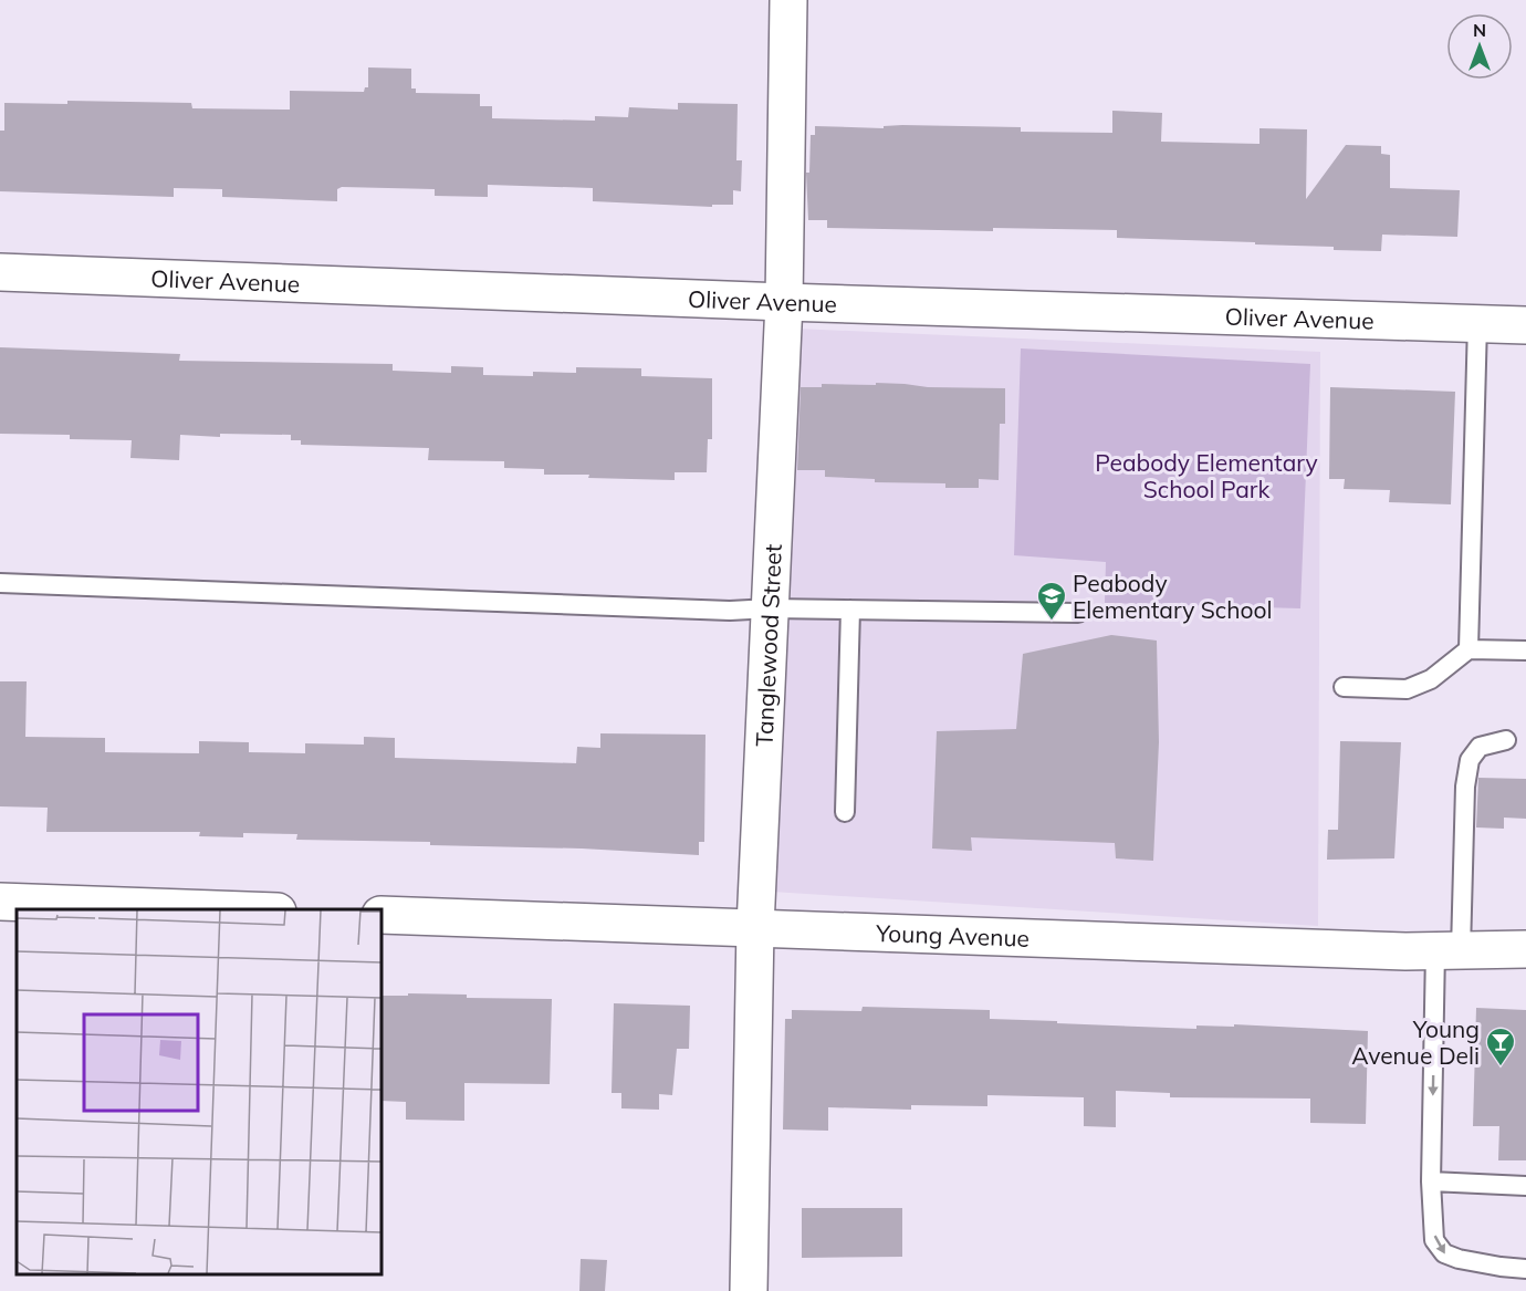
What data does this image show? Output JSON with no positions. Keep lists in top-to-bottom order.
{
  "streets": {
    "street": ["Oliver Avenue", "Tanglewood Street", "Young Avenue"]
  },
  "crossings": [
    ["Oliver Avenue", "Tanglewood Street"],
    ["Tanglewood Street", "Young Avenue"]
  ],
  "parks": ["Peabody Elementary School Park"],
  "places": {
    "school or university": ["Peabody Elementary School"],
    "bar": ["Young Avenue Deli"]
  },
  "north": "top"
}
